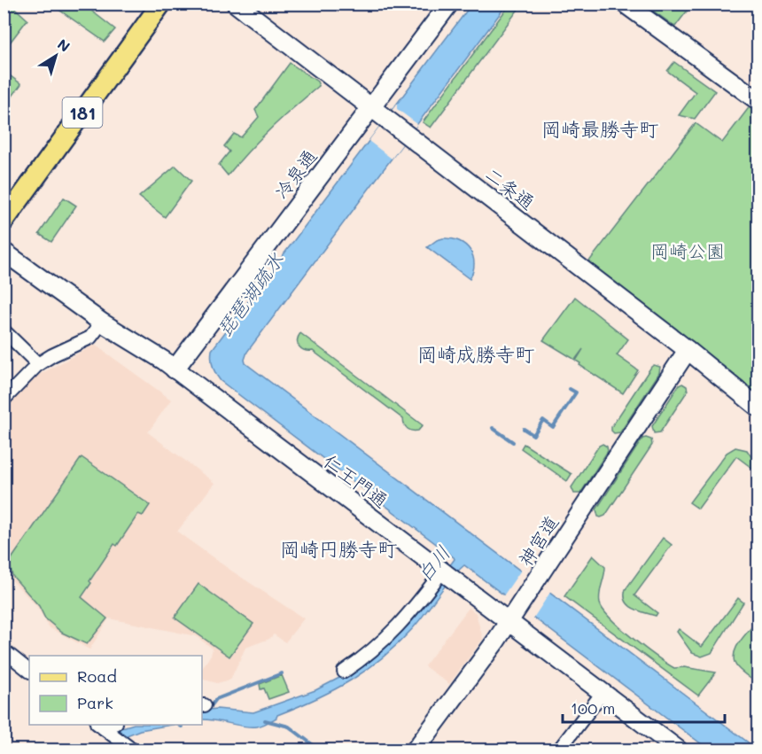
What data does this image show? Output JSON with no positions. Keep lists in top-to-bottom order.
{
  "streets": {
    "main road": ["181"],
    "street": [
      "冷泉通",
      "二条通",
      "仁王門通",
      "神宮道"
    ]
  },
  "crossings": [
    ["冷泉通", "二条通"],
    ["冷泉通", "仁王門通"],
    ["二条通", "神宮道"],
    ["仁王門通", "神宮道"]
  ],
  "districts": ["岡崎最勝寺町", "岡崎成勝寺町", "岡崎円勝寺町"],
  "water": ["琵琶湖疏水", "白川"],
  "parks": ["岡崎公園"],
  "legend": ["Road", "Park"],
  "scale_bar": "100 m",
  "north": "top right"
}
